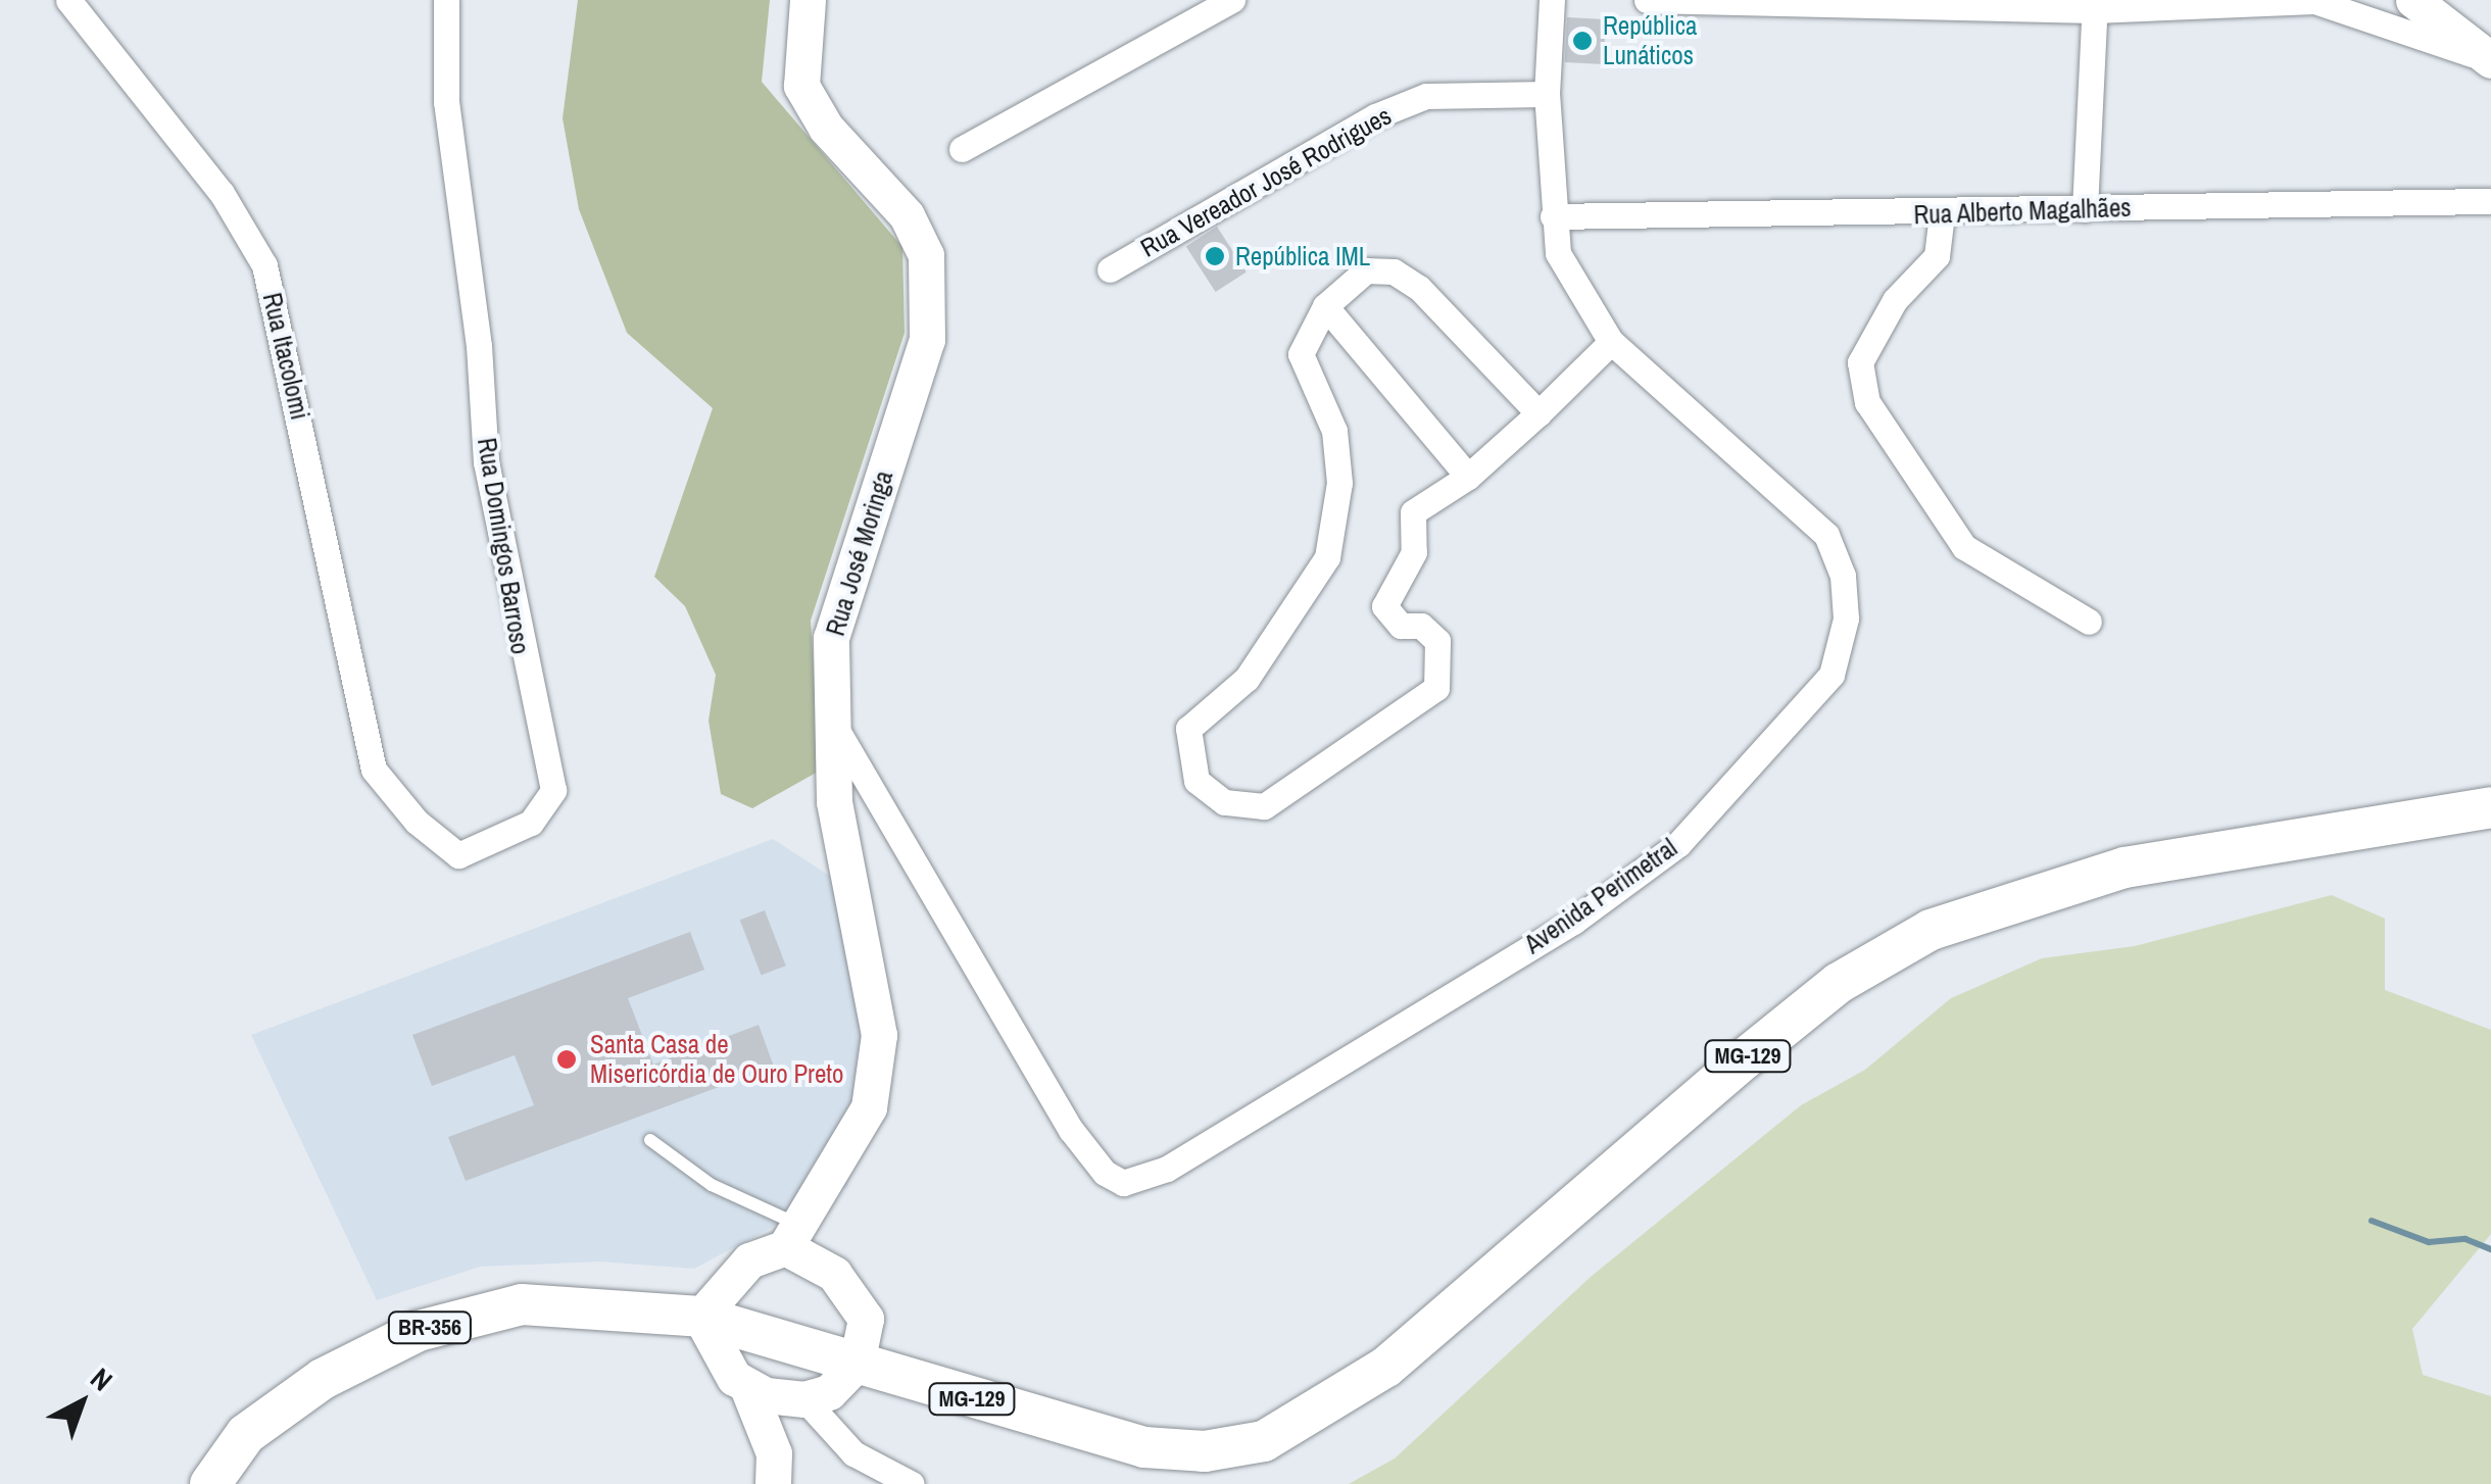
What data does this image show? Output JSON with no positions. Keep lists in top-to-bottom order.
{
  "streets": {
    "main road": ["MG-129", "BR-356"],
    "street": [
      "Rua Vereador José Rodrigues",
      "Rua Alberto Magalhães",
      "Rua Itacolomi",
      "Rua Domingos Barroso",
      "Rua José Moringa",
      "Avenida Perimetral"
    ]
  },
  "crossings": [
    ["Rua Vereador José Rodrigues", "Avenida Perimetral"],
    ["Rua Alberto Magalhães", "Avenida Perimetral"],
    ["Rua Itacolomi", "Rua Domingos Barroso"],
    ["Rua José Moringa", "Avenida Perimetral"],
    ["MG-129", "BR-356"]
  ],
  "places": ["República Lunáticos", "República IML", "Santa Casa de Misericórdia de Ouro Preto"],
  "north": "top right"
}
